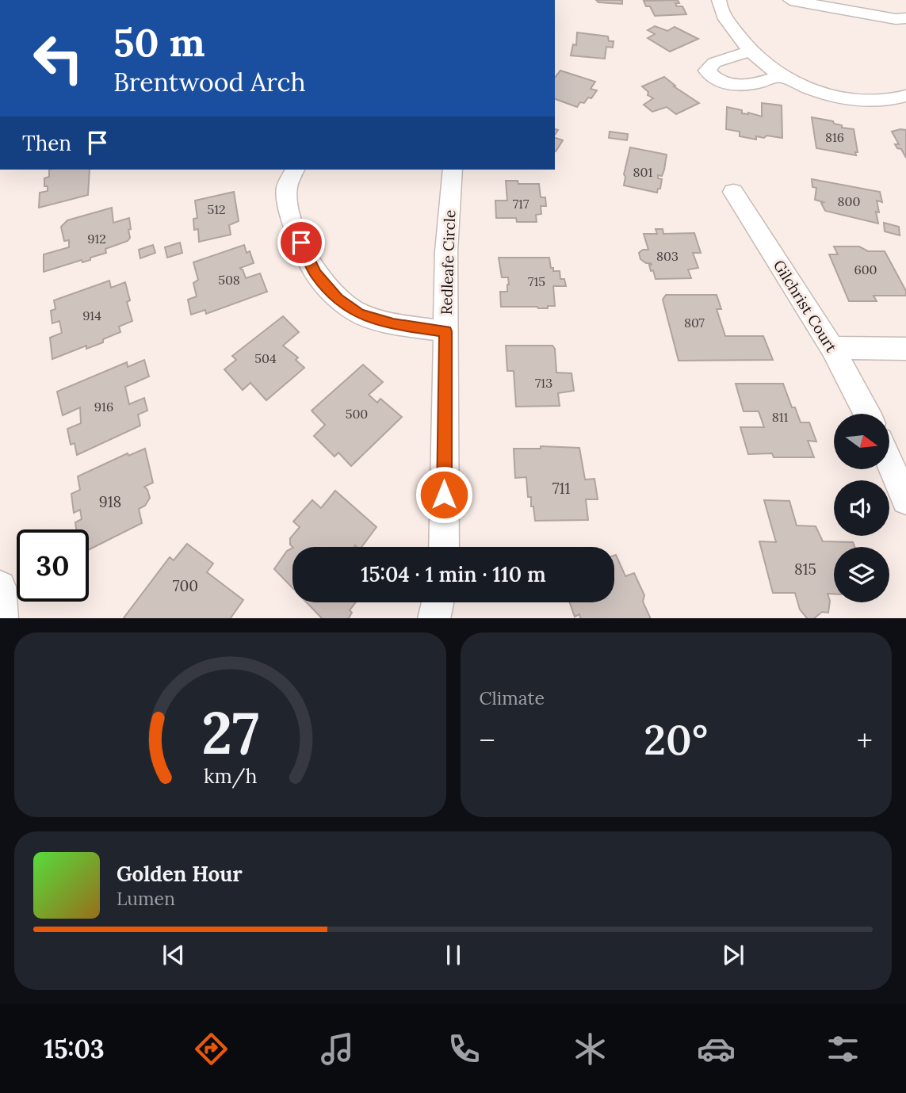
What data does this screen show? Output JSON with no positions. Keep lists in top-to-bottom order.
{
  "streets": {
    "street": ["Redleafe Circle", "Gilchrist Court"]
  },
  "house_numbers": [
    "816",
    "801",
    "800",
    "717",
    "512",
    "912",
    "803",
    "600",
    "508",
    "715",
    "914",
    "807",
    "504",
    "713",
    "916",
    "500",
    "811",
    "711",
    "918",
    "815",
    "700"
  ],
  "north": "right",
  "page": {
    "turn": ["50 m", "Brentwood Arch"],
    "then": "Then",
    "limit": "30",
    "trip": "15:04 · 1 min · 110 m",
    "tile": "Climate",
    "heat": ["−", "20°", "+"],
    "song": ["Golden Hour", "Lumen"],
    "tabs": "15:03",
    "gauge": ["27", "km/h"]
  }
}
